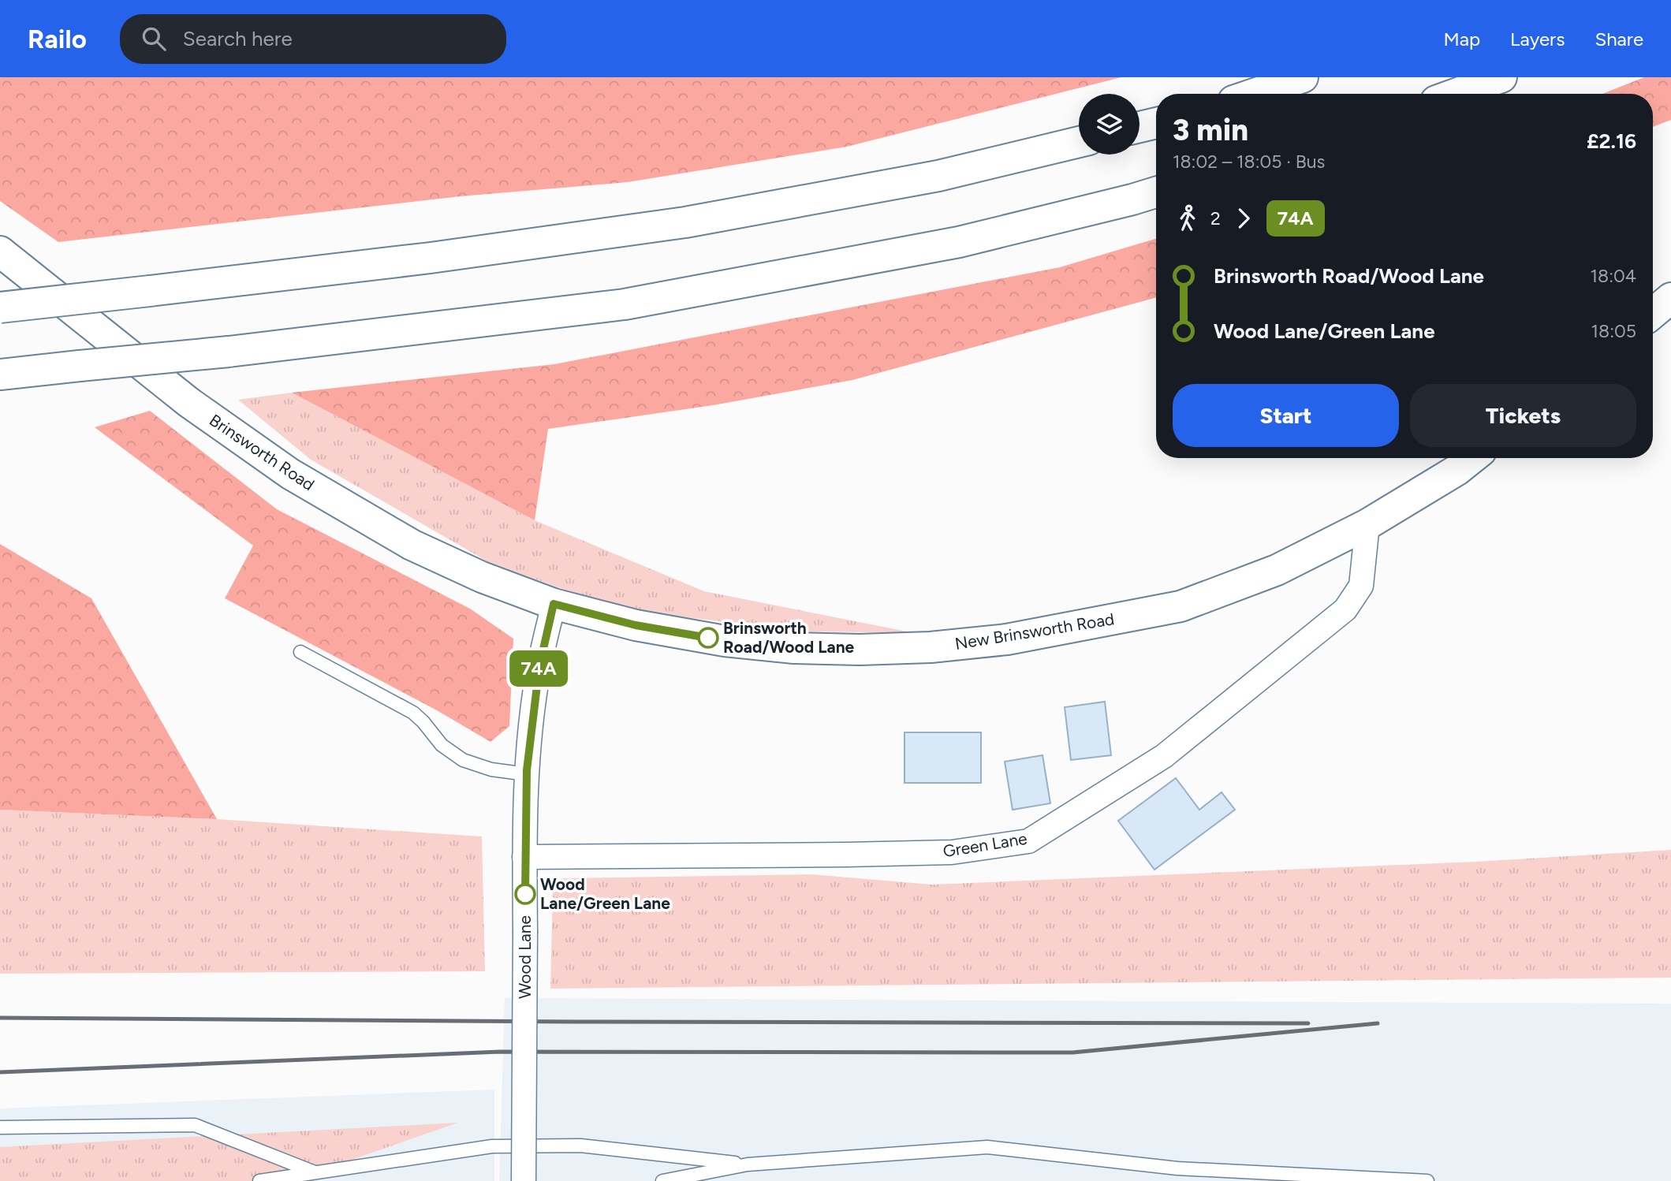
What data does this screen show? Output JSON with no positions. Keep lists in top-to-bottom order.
{
  "streets": {
    "main road": ["Brinsworth Road", "New Brinsworth Road"],
    "street": ["Green Lane", "Wood Lane"]
  },
  "crossings": [
    ["Brinsworth Road", "New Brinsworth Road"],
    ["Brinsworth Road", "Wood Lane"],
    ["New Brinsworth Road", "Green Lane"],
    ["New Brinsworth Road", "Wood Lane"],
    ["Green Lane", "Wood Lane"]
  ],
  "places": ["Brinsworth Road/Wood Lane", "Wood Lane/Green Lane"],
  "lines": ["bus line 74A"],
  "page": {
    "header": "Railo",
    "search": "Search here",
    "nav": ["Map", "Layers", "Share"],
    "on_map": "74A",
    "heading": ["3 min", "18:02 – 18:05 · Bus", "£2.16"],
    "legs": ["2", "74A"],
    "list": [
      {
        "name": "Brinsworth Road/Wood Lane",
        "value": "18:04"
      },
      {
        "name": "Wood Lane/Green Lane",
        "value": "18:05"
      }
    ],
    "buttons": ["Start", "Tickets"]
  }
}
